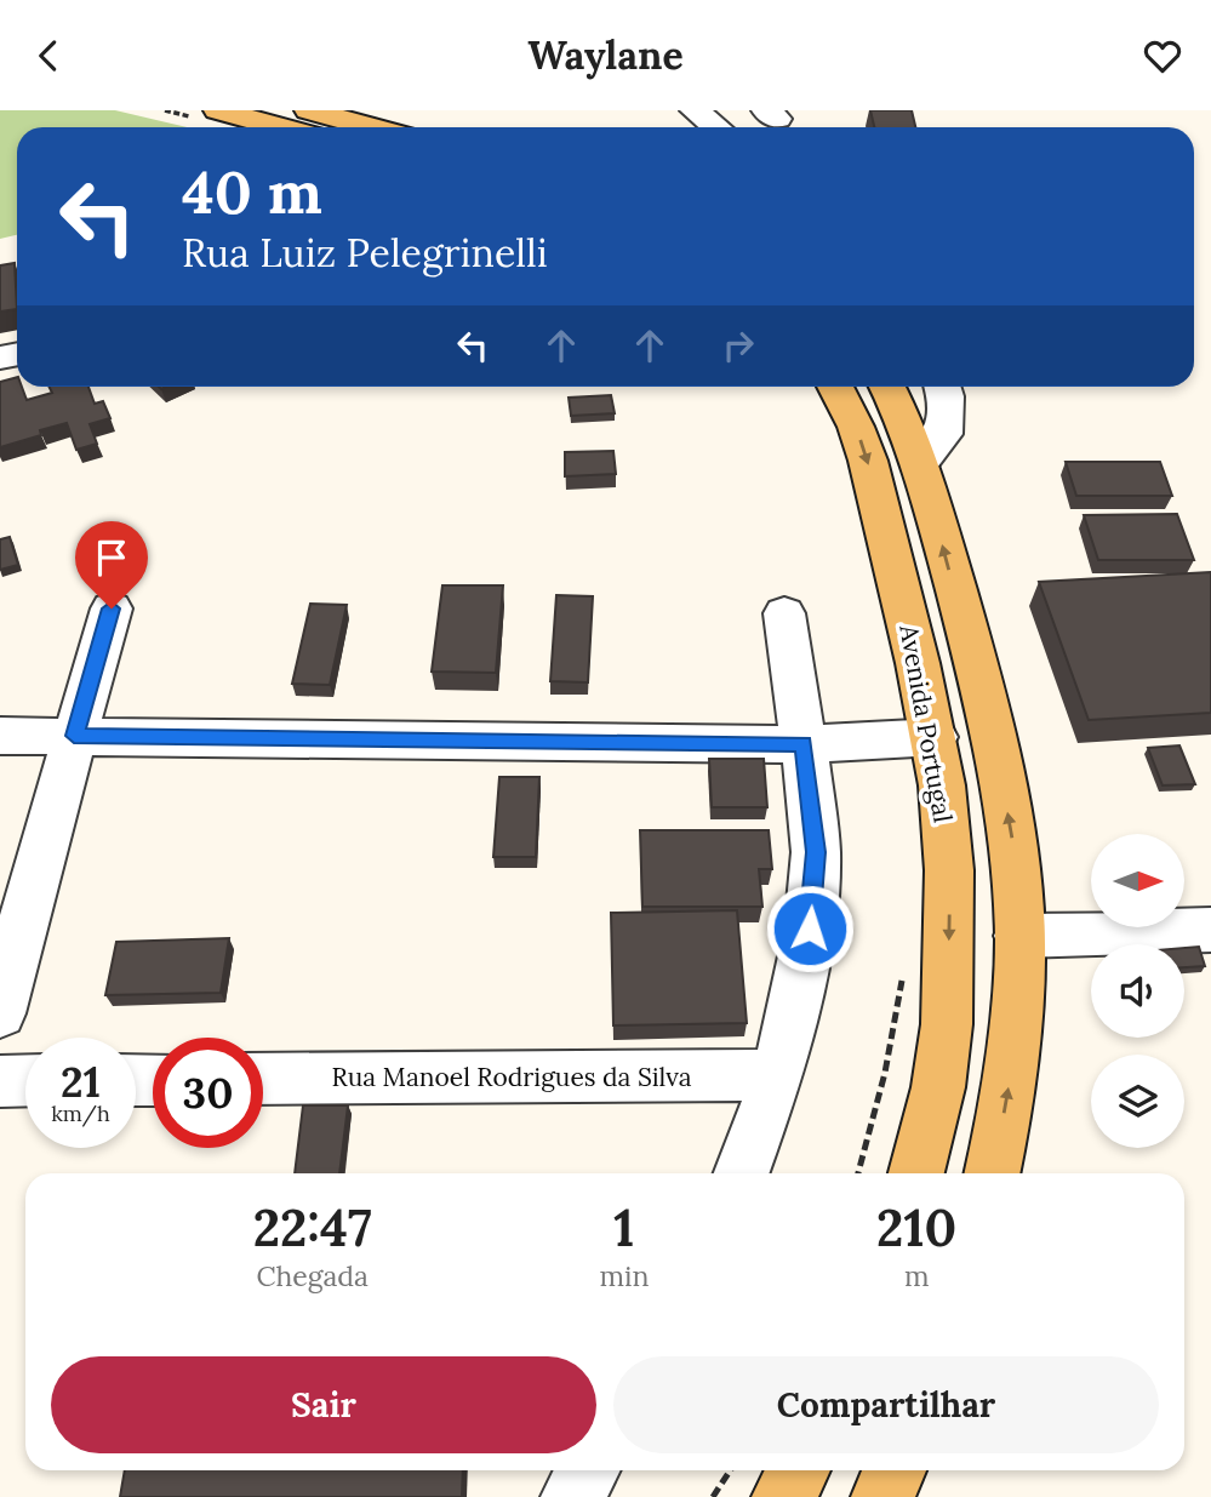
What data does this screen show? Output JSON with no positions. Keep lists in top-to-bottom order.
{
  "streets": {
    "main road": ["Avenida Portugal"],
    "street": ["Rua Manoel Rodrigues da Silva"]
  },
  "north": "right",
  "page": {
    "header": "Waylane",
    "turn": ["40 m", "Rua Luiz Pelegrinelli"],
    "speed": "21 km/h",
    "limit": "30",
    "eta": [
      "22:47",
      "Chegada",
      "1",
      "min",
      "210",
      "m"
    ],
    "buttons": ["Sair", "Compartilhar"]
  }
}
